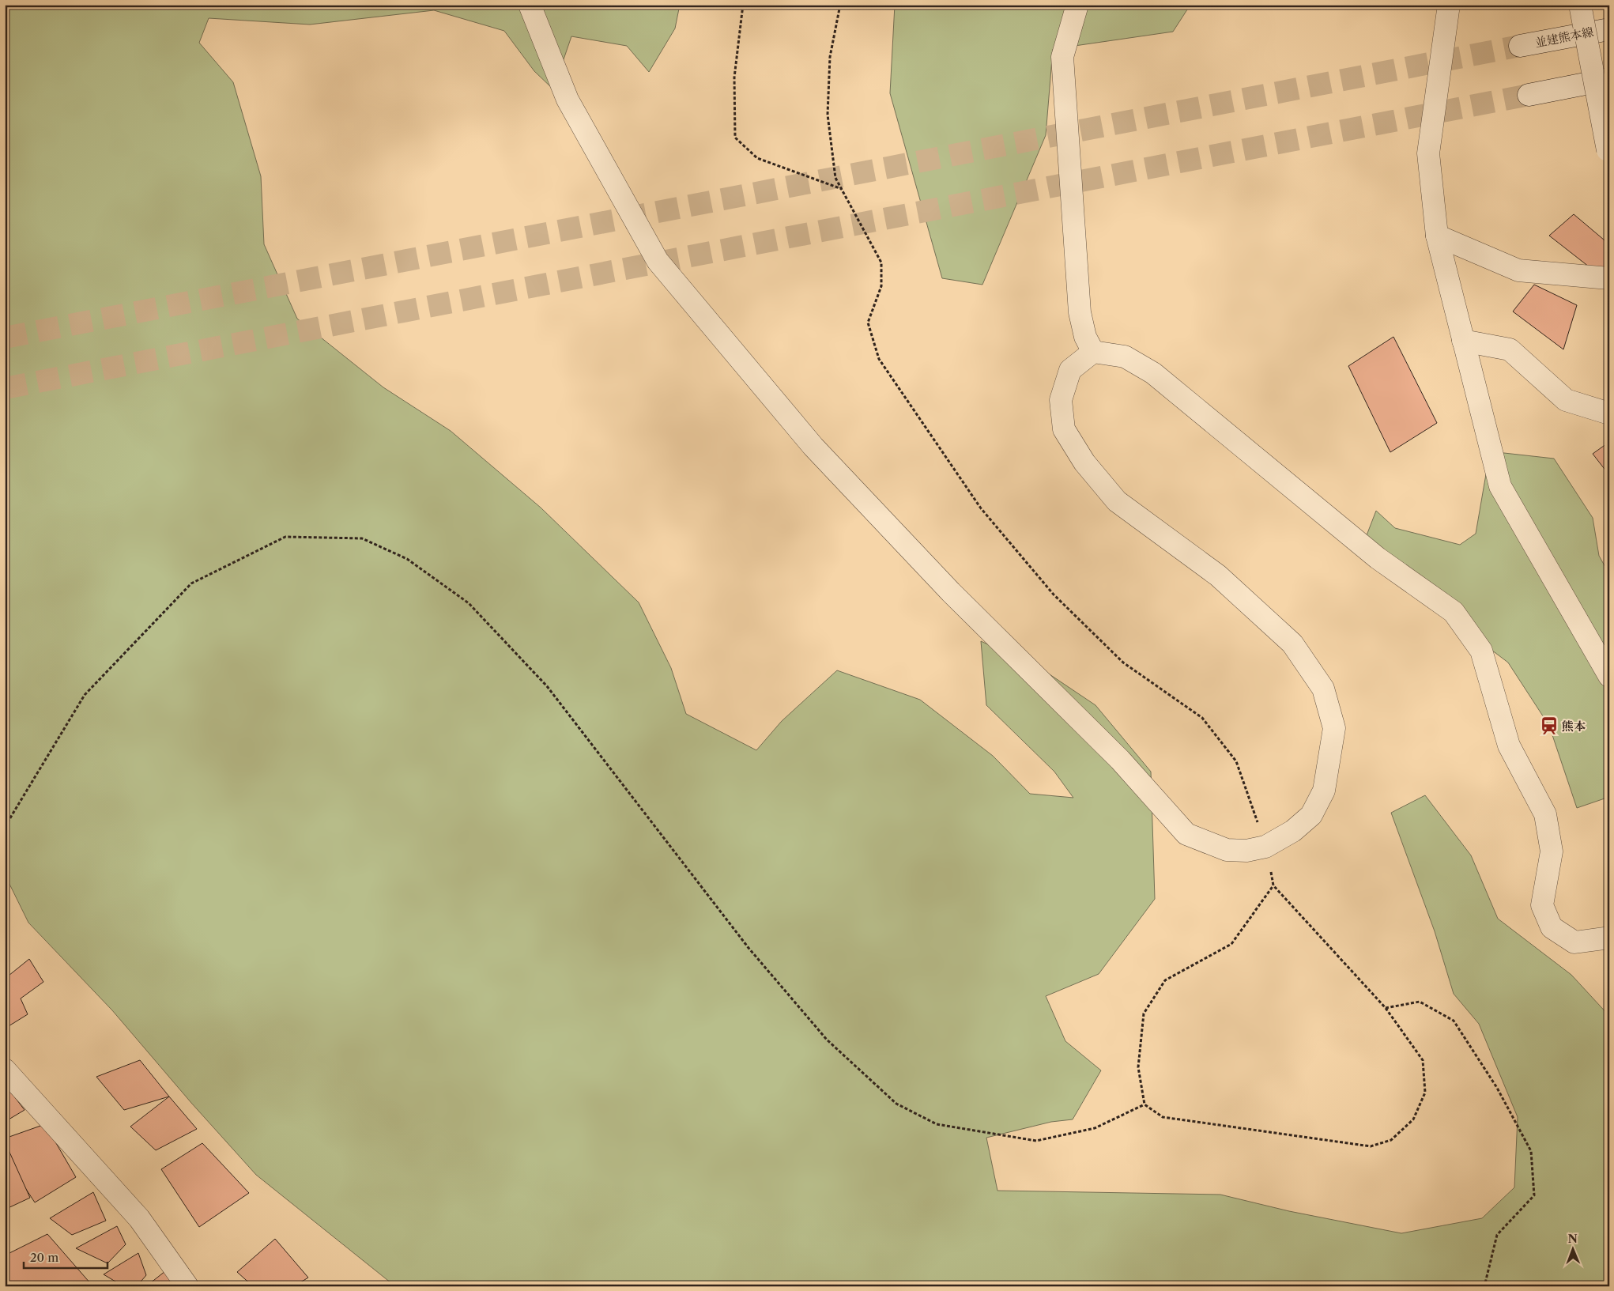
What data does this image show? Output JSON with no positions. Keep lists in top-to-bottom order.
{
  "streets": {
    "street": ["並建熊本線"]
  },
  "places": {
    "station": ["熊本"]
  },
  "scale_bar": "20 m",
  "north": "top"
}
